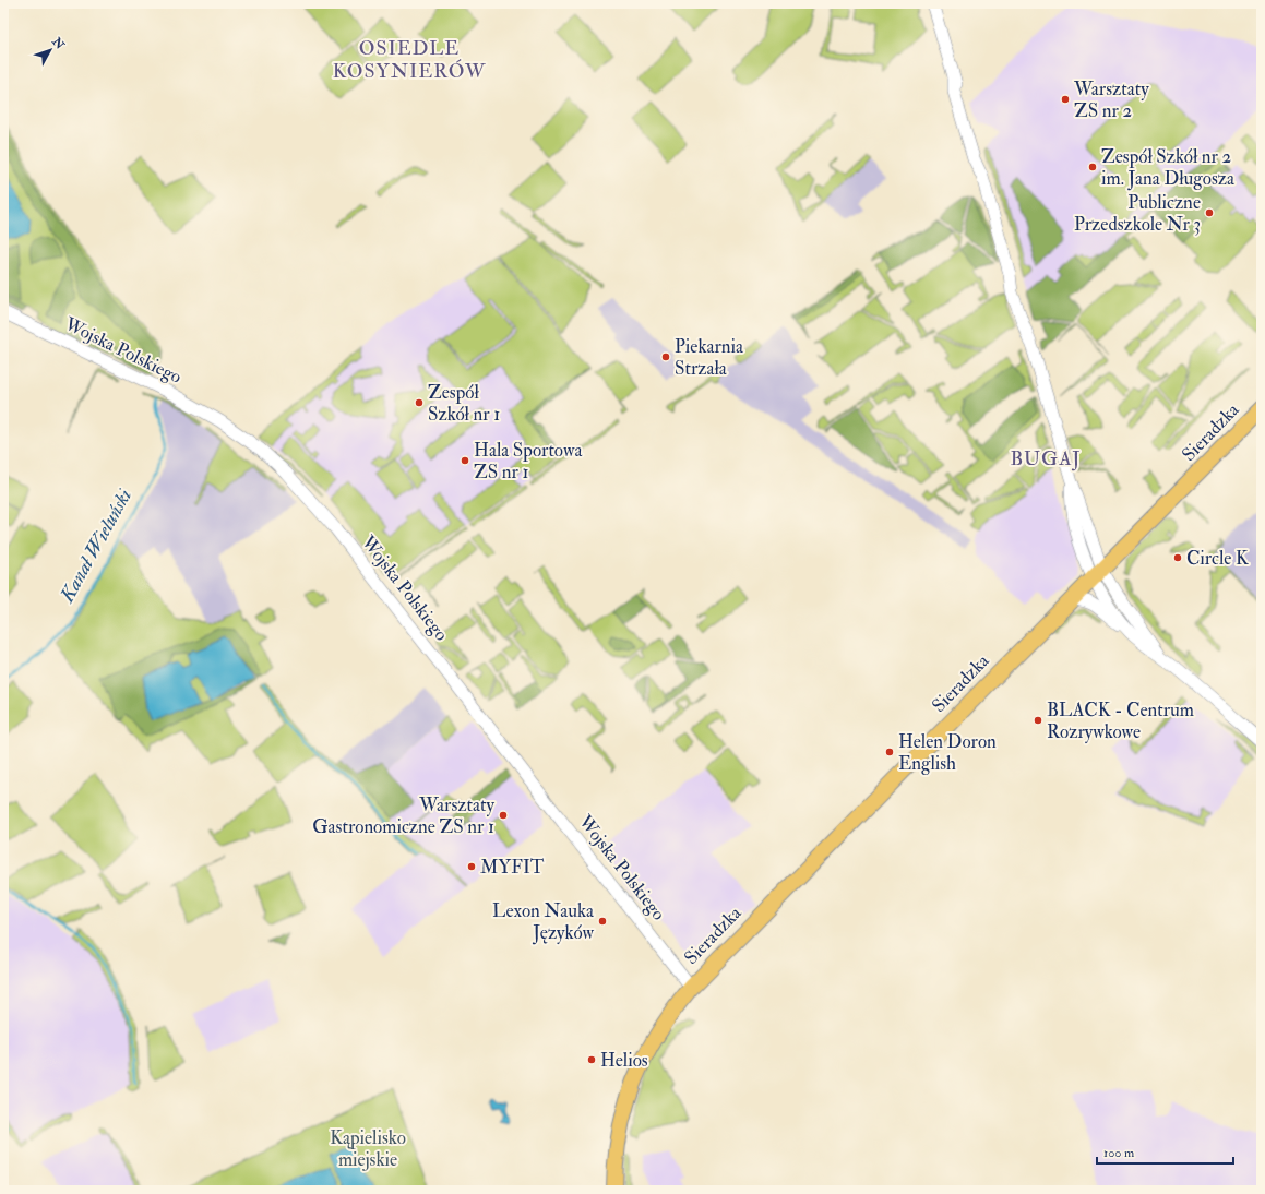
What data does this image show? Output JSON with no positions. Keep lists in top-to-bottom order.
{
  "streets": {
    "main road": ["Sieradzka"],
    "street": ["Wojska Polskiego"]
  },
  "crossings": [
    ["Wojska Polskiego", "Sieradzka"]
  ],
  "districts": ["OSIEDLE KOSYNIERÓW", "BUGAJ"],
  "water": ["Kanał Wieluński"],
  "parks": ["Kąpielisko miejskie"],
  "places": [
    "Warsztaty ZS nr 2",
    "Zespół Szkół nr 2 im. Jana Długosza",
    "Publiczne Przedszkole Nr 3",
    "Piekarnia Strzała",
    "Zespół Szkół nr 1",
    "Hala Sportowa ZS nr 1",
    "Circle K",
    "BLACK - Centrum Rozrywkowe",
    "Helen Doron English",
    "Warsztaty Gastronomiczne ZS nr 1",
    "MYFIT",
    "Lexon Nauka Języków",
    "Helios"
  ],
  "scale_bar": "100 m",
  "north": "top right"
}
